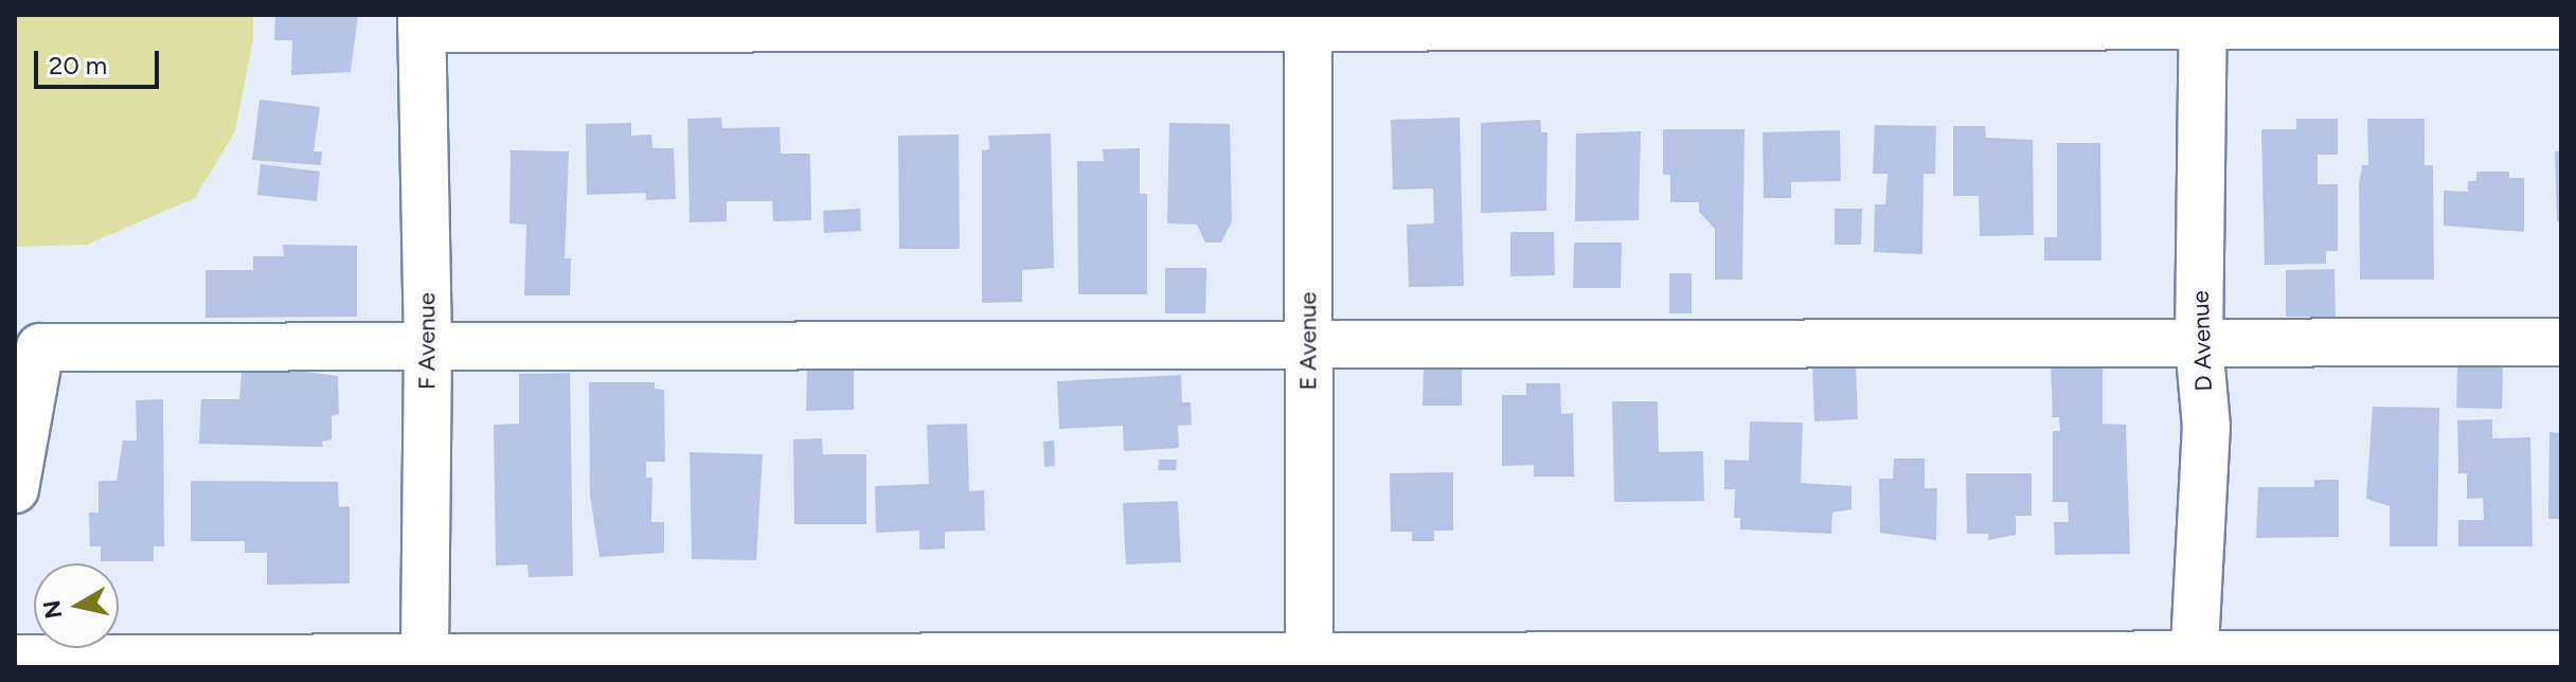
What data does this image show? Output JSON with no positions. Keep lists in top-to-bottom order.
{
  "streets": {
    "street": ["F Avenue", "E Avenue", "D Avenue"]
  },
  "scale_bar": "20 m",
  "north": "left"
}
